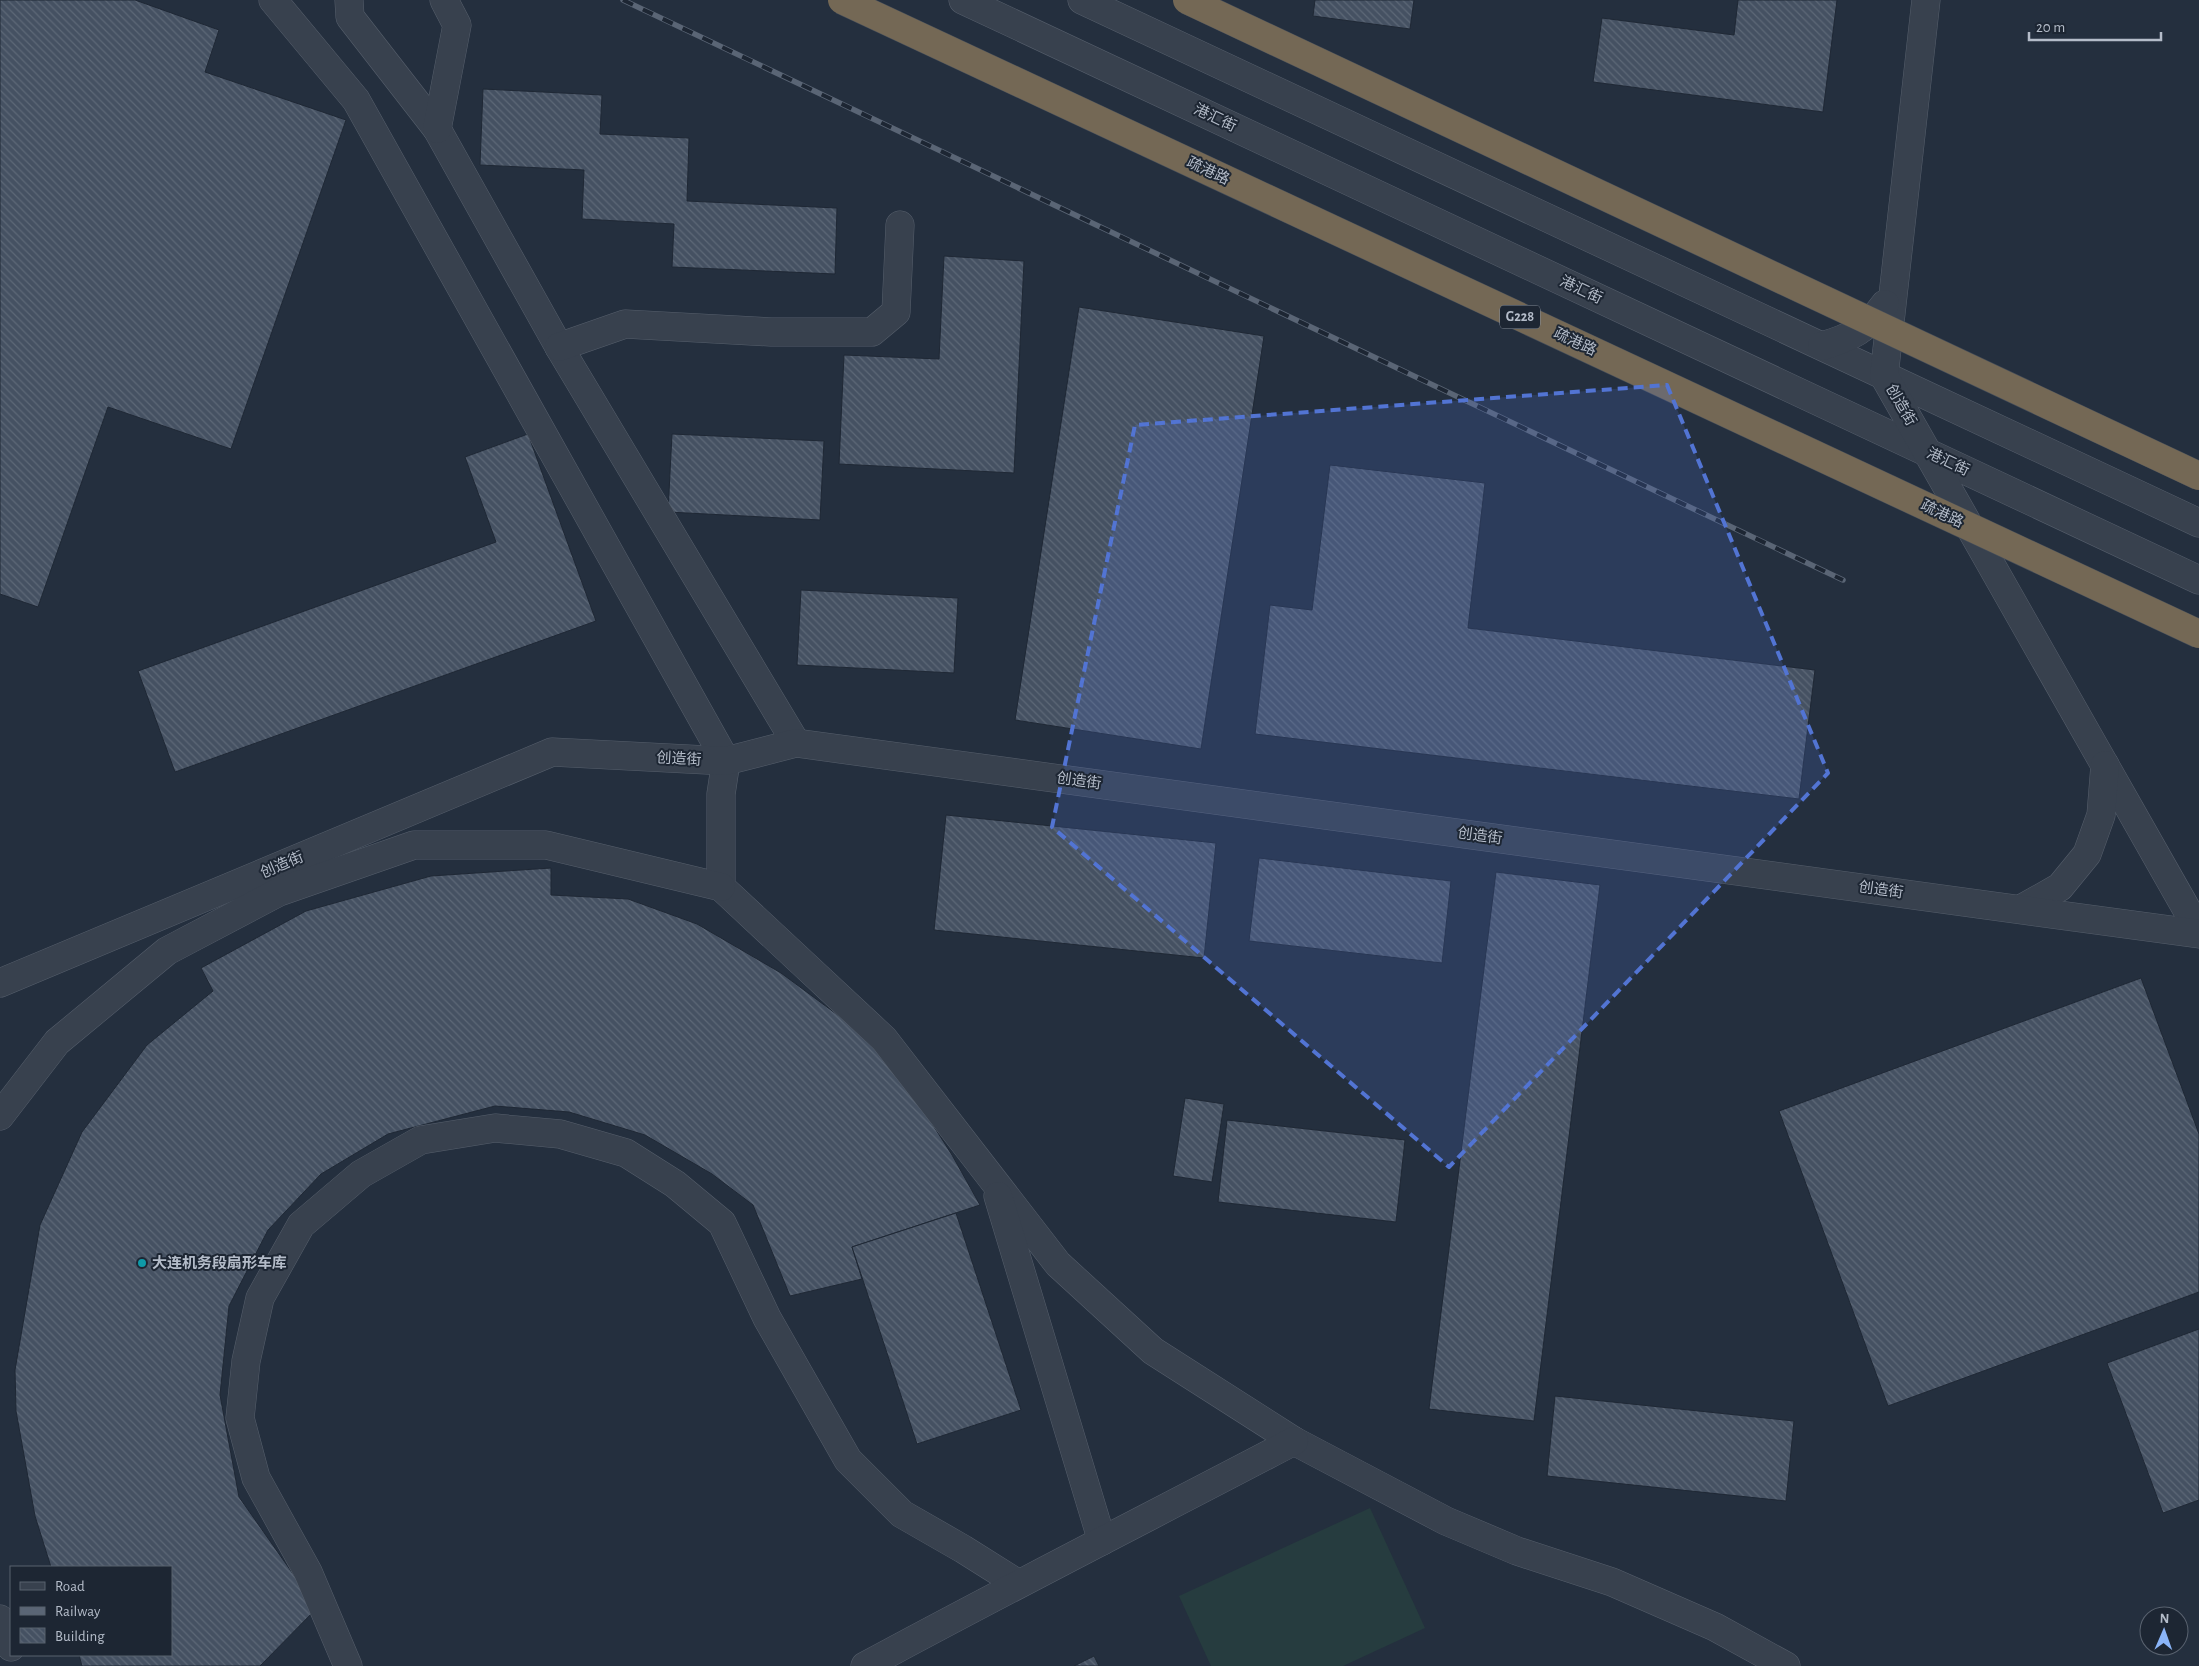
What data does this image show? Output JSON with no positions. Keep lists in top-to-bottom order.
{
  "streets": {
    "highway": ["疏港路", "G228"],
    "street": ["港汇街", "创造街"]
  },
  "crossings": [
    ["港汇街", "创造街"]
  ],
  "places": ["大连机务段扇形车库"],
  "legend": ["Road", "Railway", "Building"],
  "scale_bar": "20 m",
  "north": "top"
}
